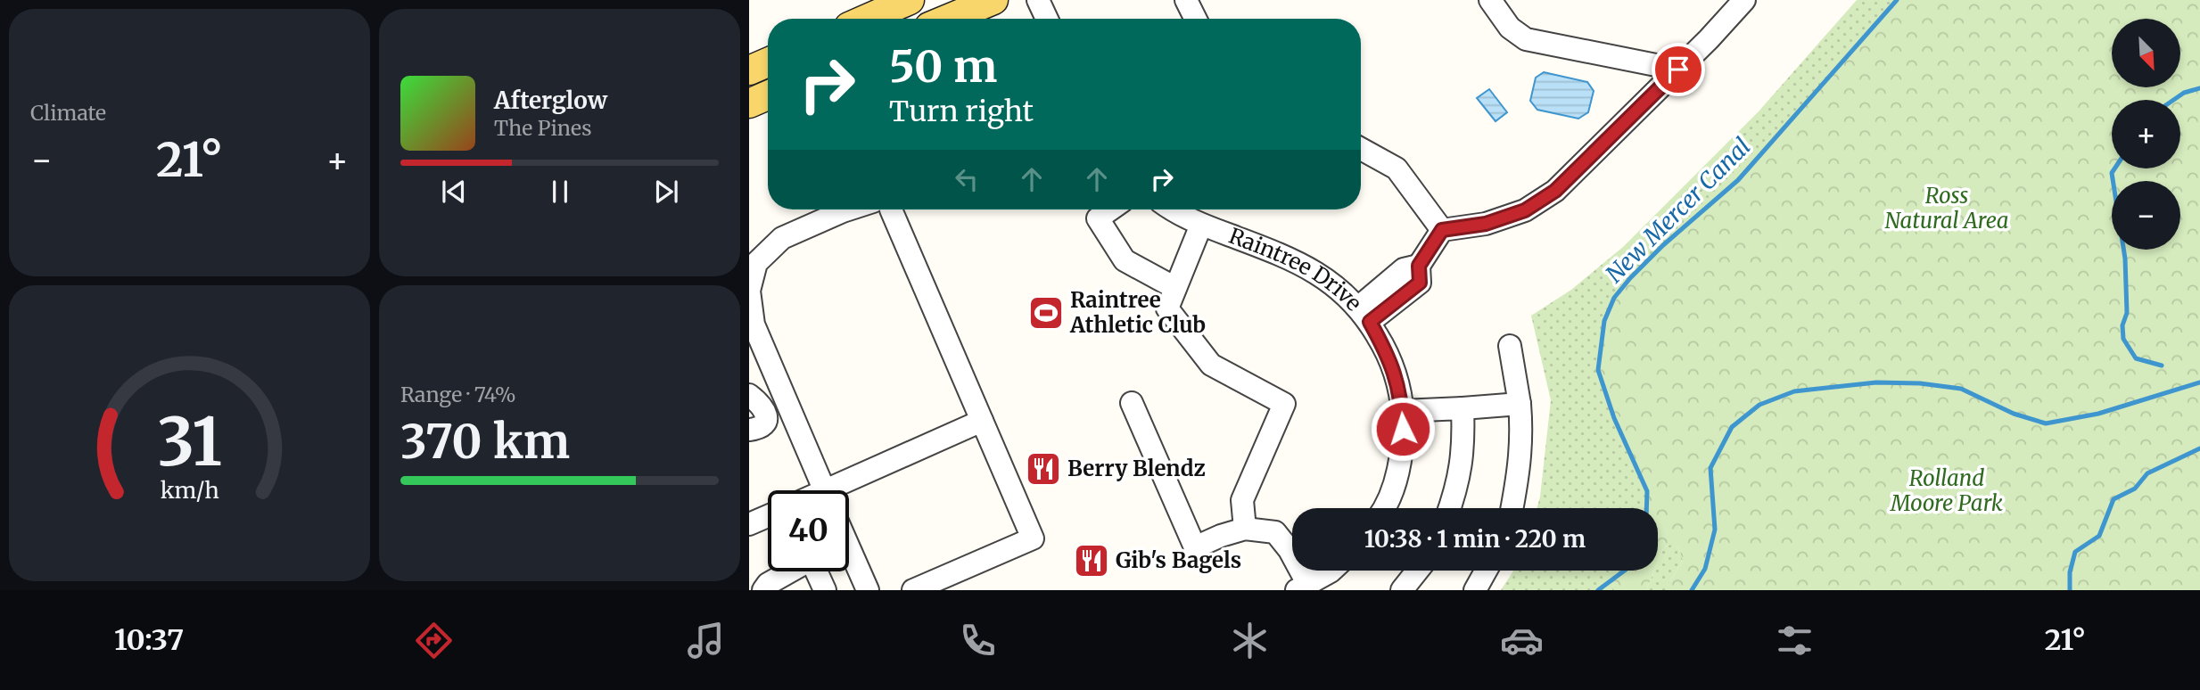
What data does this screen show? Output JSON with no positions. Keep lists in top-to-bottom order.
{
  "streets": {
    "street": ["Raintree Drive"]
  },
  "water": ["New Mercer Canal"],
  "parks": ["Ross Natural Area", "Rolland Moore Park"],
  "places": {
    "sports": ["Raintree Athletic Club"],
    "restaurant": ["Berry Blendz", "Gib's Bagels"]
  },
  "north": "bottom right",
  "page": {
    "tile": [
      "Climate",
      ["Range · 74%", "370 km"]
    ],
    "map_buttons": ["+", "−"],
    "turn": ["50 m", "Turn right"],
    "song": ["Afterglow", "The Pines"],
    "heat": ["−", "21°", "+"],
    "limit": "40",
    "trip": "10:38 · 1 min · 220 m",
    "tabs": ["10:37", "21°"],
    "gauge": ["31", "km/h"]
  }
}
